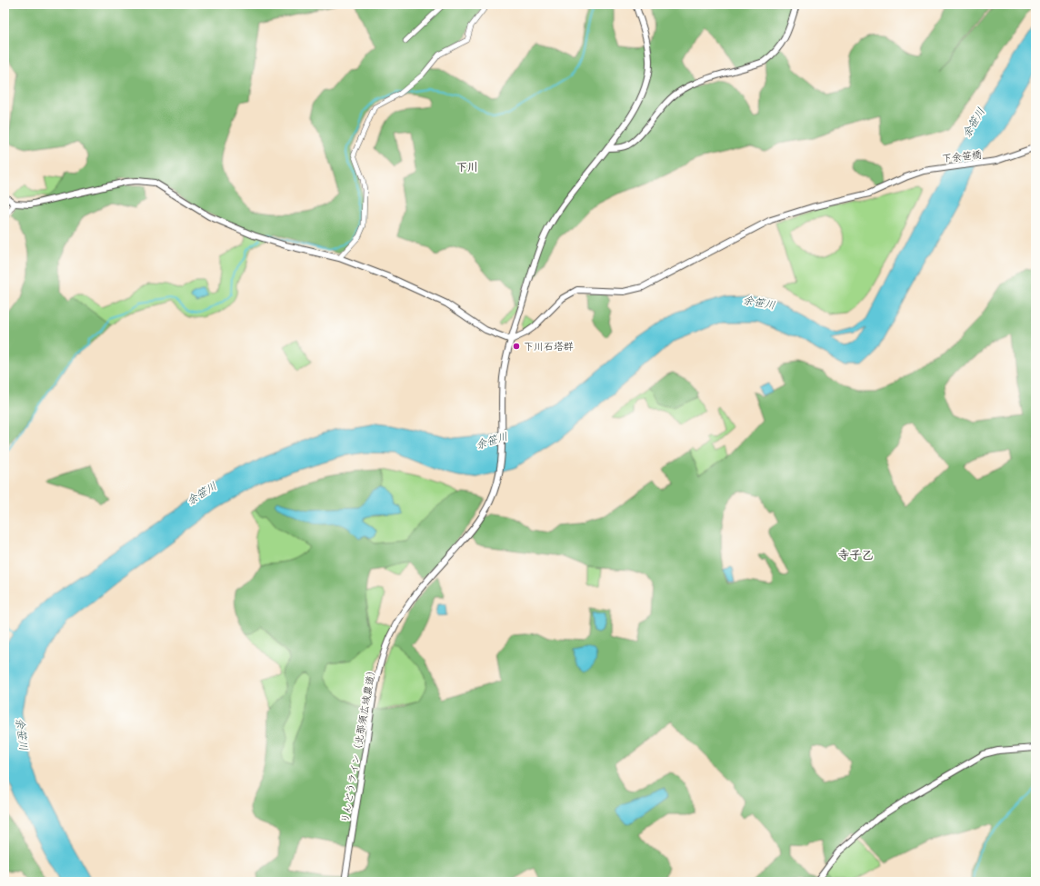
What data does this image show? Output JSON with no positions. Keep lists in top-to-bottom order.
{
  "streets": {
    "street": ["下余笹橋", "りんどうライン（北那須広域農道）"]
  },
  "crossings": [
    ["下余笹橋", "りんどうライン（北那須広域農道）"]
  ],
  "districts": ["下川", "寺子乙"],
  "water": ["余笹川"],
  "places": ["下川石塔群"]
}
